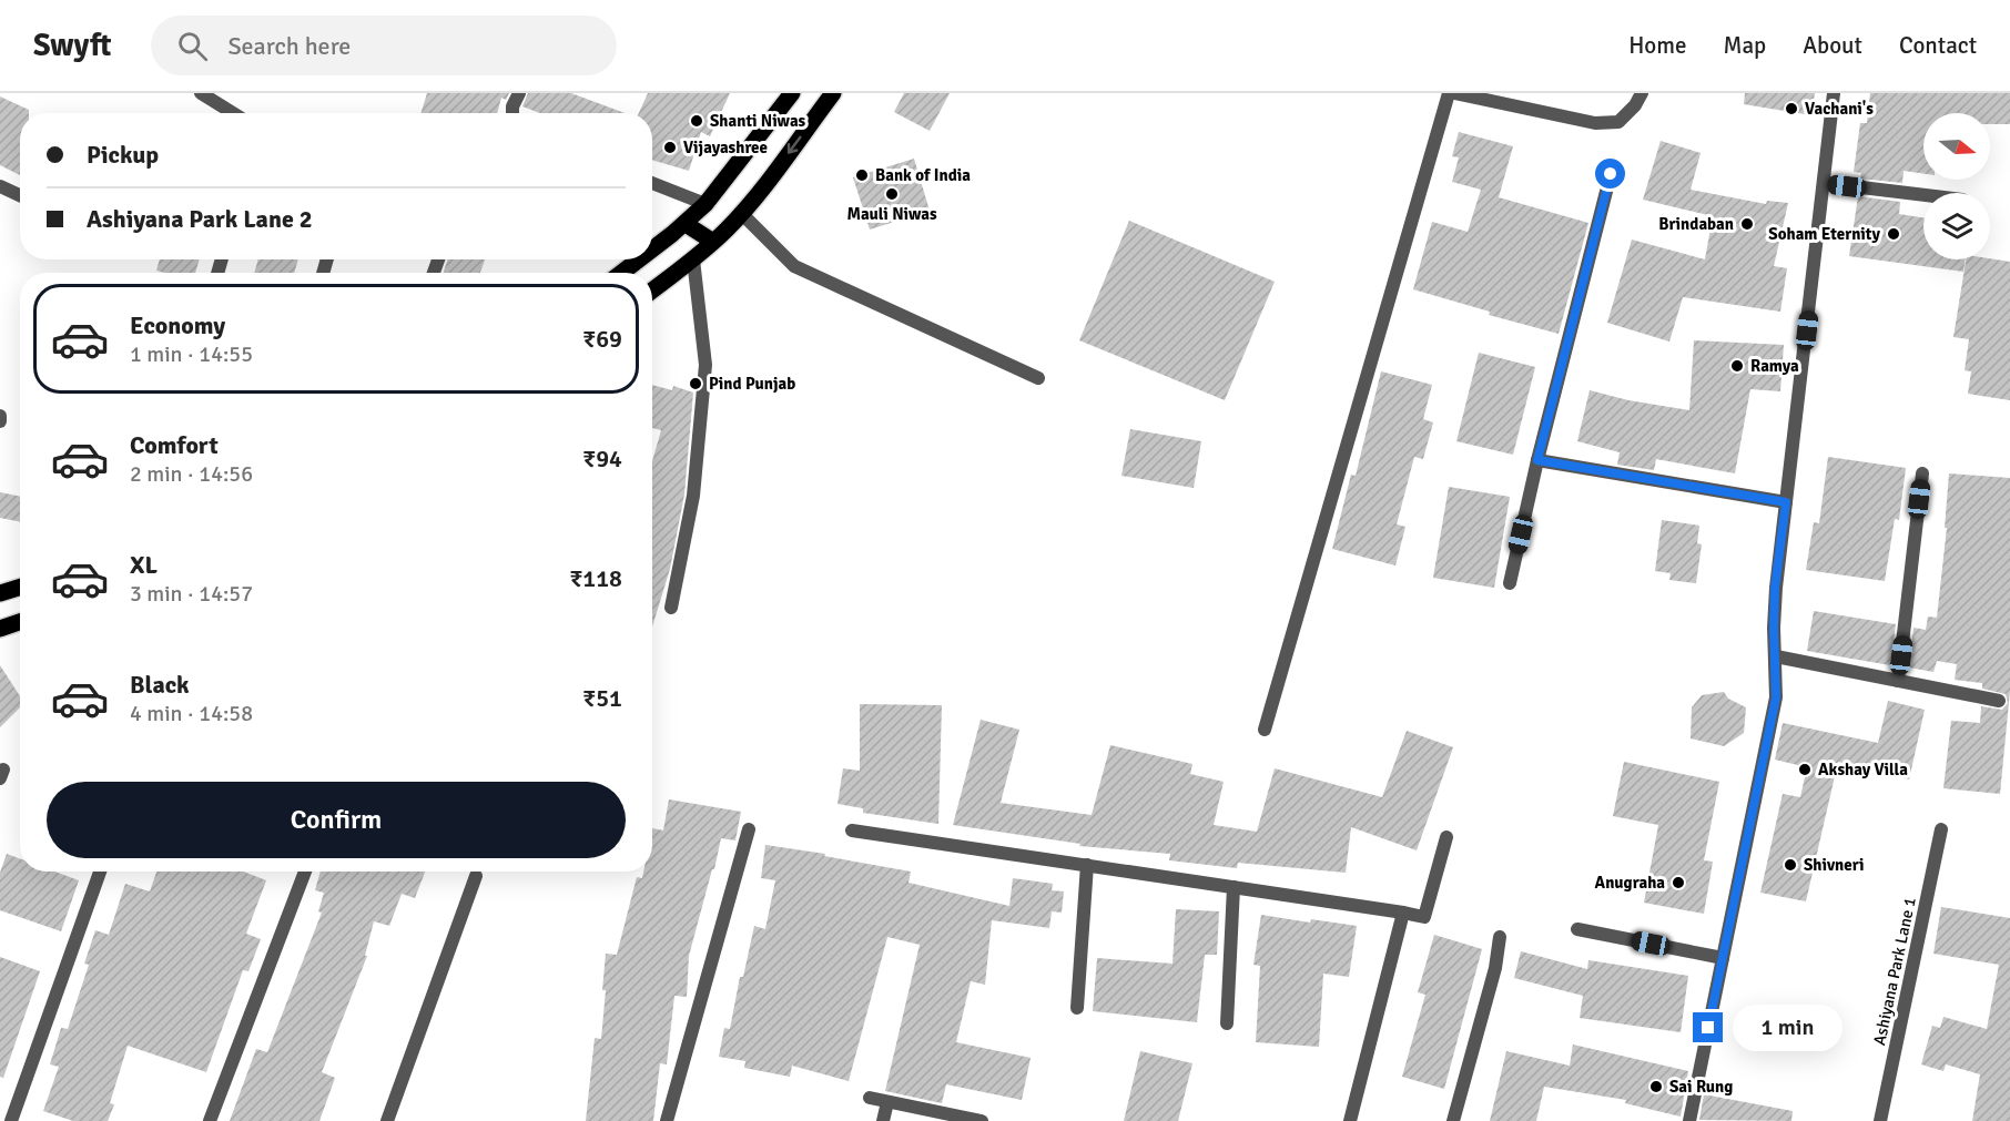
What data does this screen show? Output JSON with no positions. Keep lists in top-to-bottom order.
{
  "streets": {
    "street": ["Ashiyana Park Lane 1"]
  },
  "places": [
    "Vachani's",
    "Shanti Niwas",
    "Vijayashree",
    "Bank of India",
    "Mauli Niwas",
    "Brindaban",
    "Soham Eternity",
    "Ramya",
    "Pind Punjab",
    "Akshay Villa",
    "Shivneri",
    "Anugraha",
    "Sai Rung"
  ],
  "north": "right",
  "page": {
    "header": "Swyft",
    "search": "Search here",
    "nav": [
      "Home",
      "Map",
      "About",
      "Contact"
    ],
    "banner": ["Pickup", "Ashiyana Park Lane 2"],
    "list": [
      {
        "name": "Economy",
        "note": "1 min · 14:55",
        "value": "₹69"
      },
      {
        "name": "Comfort",
        "note": "2 min · 14:56",
        "value": "₹94"
      },
      {
        "name": "XL",
        "note": "3 min · 14:57",
        "value": "₹118"
      },
      {
        "name": "Black",
        "note": "4 min · 14:58",
        "value": "₹51"
      }
    ],
    "buttons": "Confirm",
    "bubble": "1 min"
  }
}
